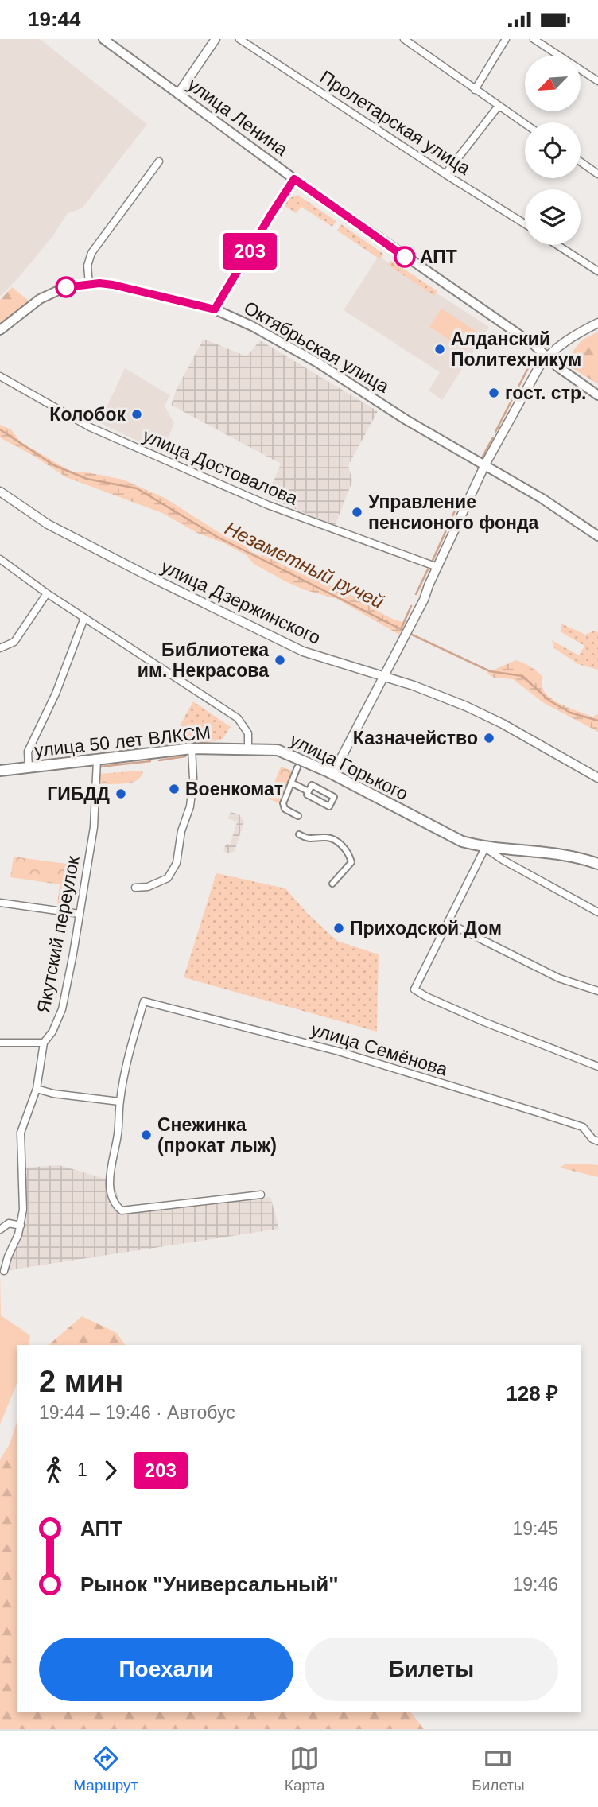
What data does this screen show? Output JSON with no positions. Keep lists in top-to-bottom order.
{
  "streets": {
    "main road": [
      "улица Ленина",
      "Октябрьская улица",
      "улица 50 лет ВЛКСМ",
      "улица Горького"
    ],
    "street": [
      "Пролетарская улица",
      "улица Достовалова",
      "улица Дзержинского",
      "Якутский переулок",
      "улица Семёнова"
    ]
  },
  "crossings": [
    ["улица 50 лет ВЛКСМ", "улица Горького"],
    ["улица 50 лет ВЛКСМ", "Якутский переулок"]
  ],
  "water": ["Незаметный ручей"],
  "places": [
    "АПТ",
    "Алданский Политехникум",
    "гост. стр.",
    "Колобок",
    "Управление пенсионого фонда",
    "Библиотека им. Некрасова",
    "Казначейство",
    "Военкомат",
    "ГИБДД",
    "Приходской Дом",
    "Снежинка (прокат лыж)"
  ],
  "lines": ["bus line 203"],
  "north": "bottom left",
  "page": {
    "status": "19:44",
    "on_map": "203",
    "heading": ["2 мин", "19:44 – 19:46 · Автобус", "128 ₽"],
    "legs": ["1", "203"],
    "list": [
      {
        "name": "АПТ",
        "value": "19:45"
      },
      {
        "name": "Рынок \"Универсальный\"",
        "value": "19:46"
      }
    ],
    "buttons": ["Поехали", "Билеты"],
    "tabs": ["Маршрут", "Карта", "Билеты"]
  }
}
